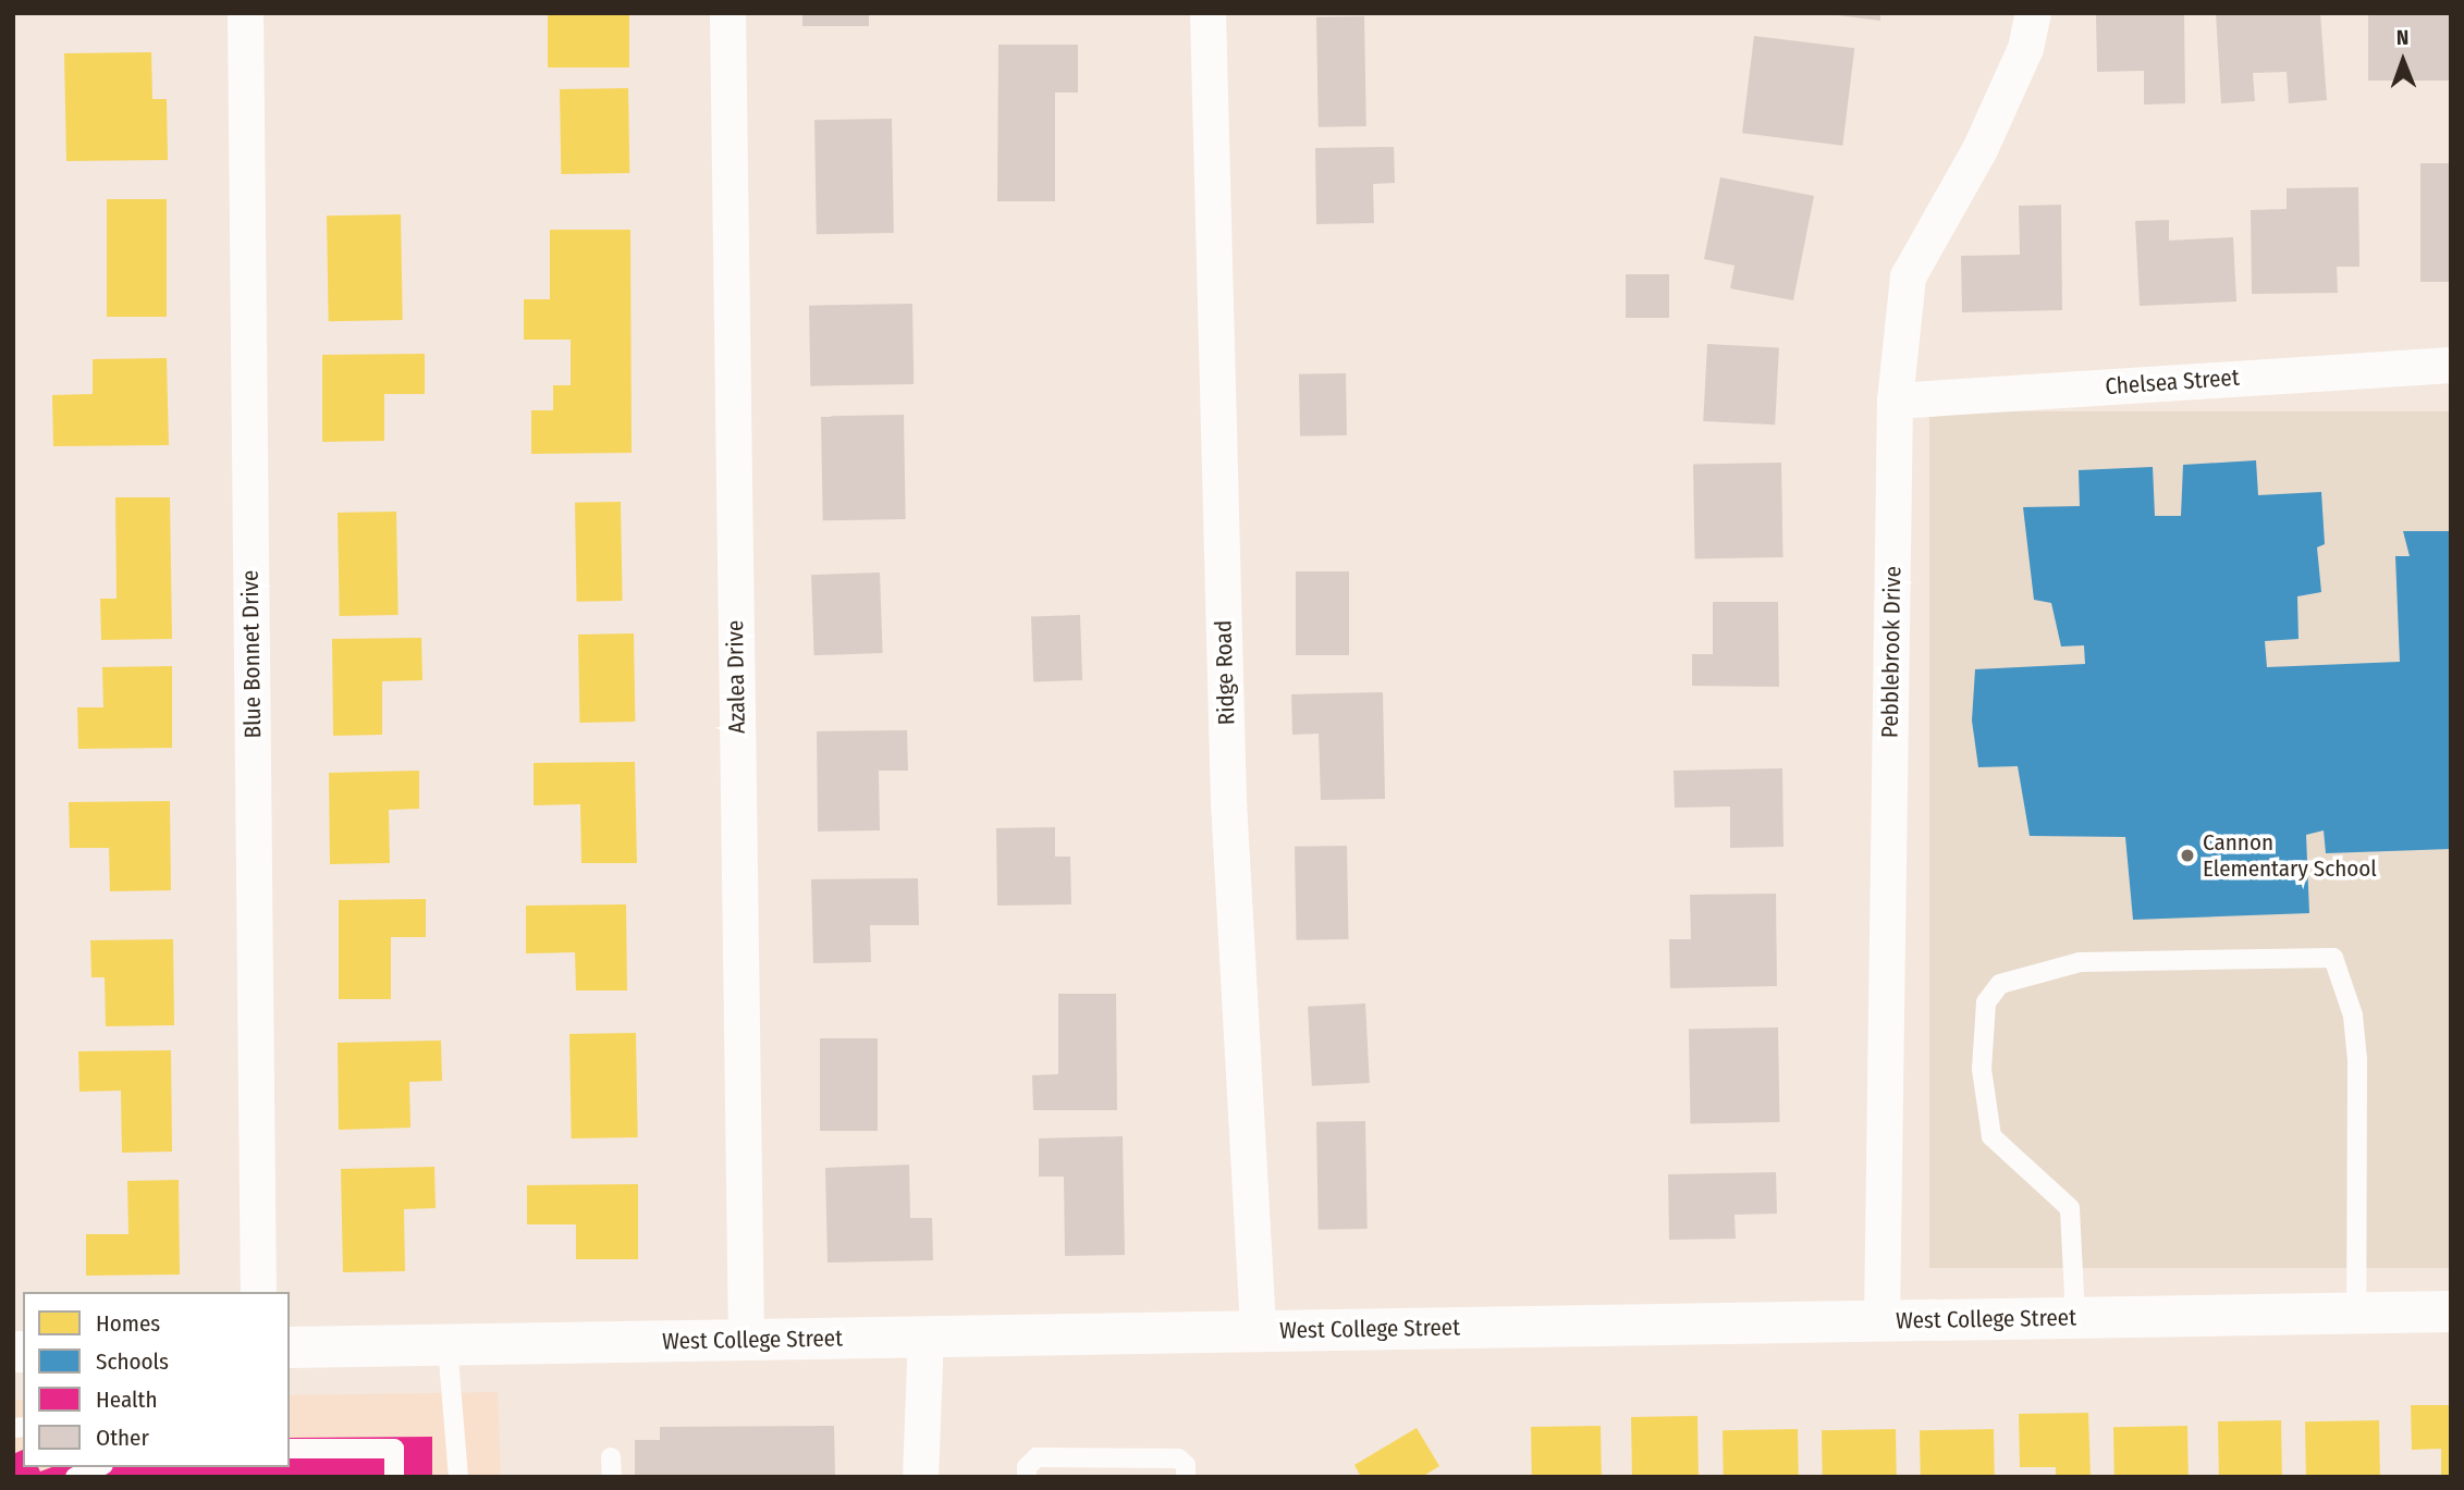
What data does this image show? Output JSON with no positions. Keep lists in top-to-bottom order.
{
  "streets": {
    "street": [
      "Chelsea Street",
      "Pebblebrook Drive",
      "Blue Bonnet Drive",
      "Ridge Road",
      "Azalea Drive",
      "West College Street"
    ]
  },
  "crossings": [
    ["Chelsea Street", "Pebblebrook Drive"],
    ["Pebblebrook Drive", "West College Street"],
    ["Ridge Road", "West College Street"],
    ["Azalea Drive", "West College Street"]
  ],
  "places": ["Cannon Elementary School"],
  "legend": [
    "Homes",
    "Schools",
    "Health",
    "Other"
  ],
  "north": "top"
}
